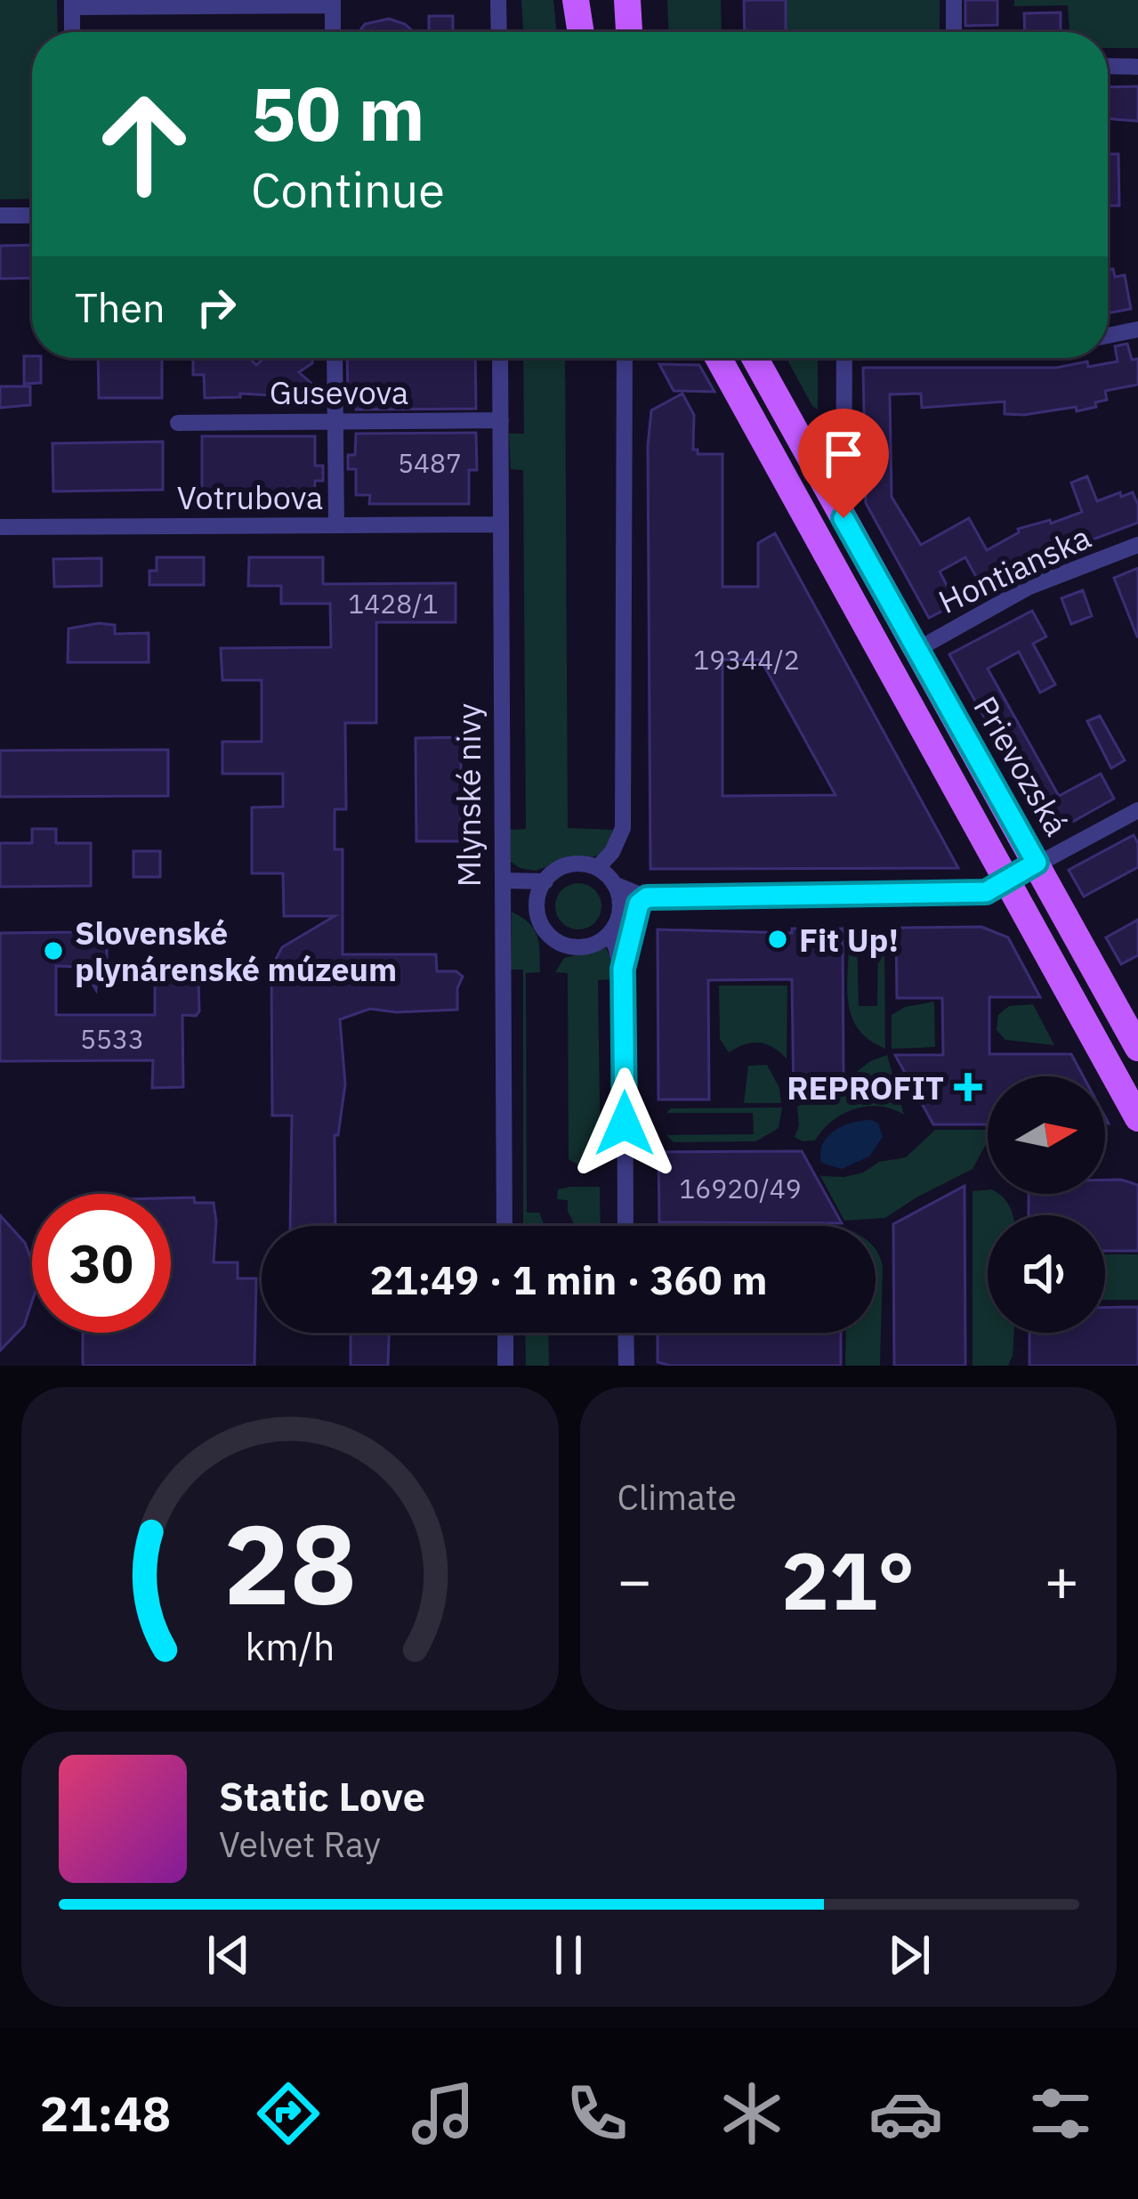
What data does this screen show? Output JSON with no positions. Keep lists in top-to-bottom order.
{
  "streets": {
    "main road": ["Prievozská"],
    "street": [
      "Gusevova",
      "Votrubova",
      "Hontianska",
      "Mlynské nivy"
    ]
  },
  "crossings": [
    ["Gusevova", "Mlynské nivy"],
    ["Votrubova", "Mlynské nivy"],
    ["Hontianska", "Prievozská"]
  ],
  "places": {
    "other": ["Fit Up!", "Slovenské plynárenské múzeum"],
    "health": ["REPROFIT"]
  },
  "house_numbers": [
    "5487",
    "1428/1",
    "19344/2",
    "5533",
    "16920/49"
  ],
  "north": "right",
  "page": {
    "turn": ["50 m", "Continue"],
    "then": "Then",
    "limit": "30",
    "trip": "21:49 · 1 min · 360 m",
    "tile": "Climate",
    "heat": ["−", "21°", "+"],
    "song": ["Static Love", "Velvet Ray"],
    "tabs": "21:48",
    "gauge": ["28", "km/h"]
  }
}
